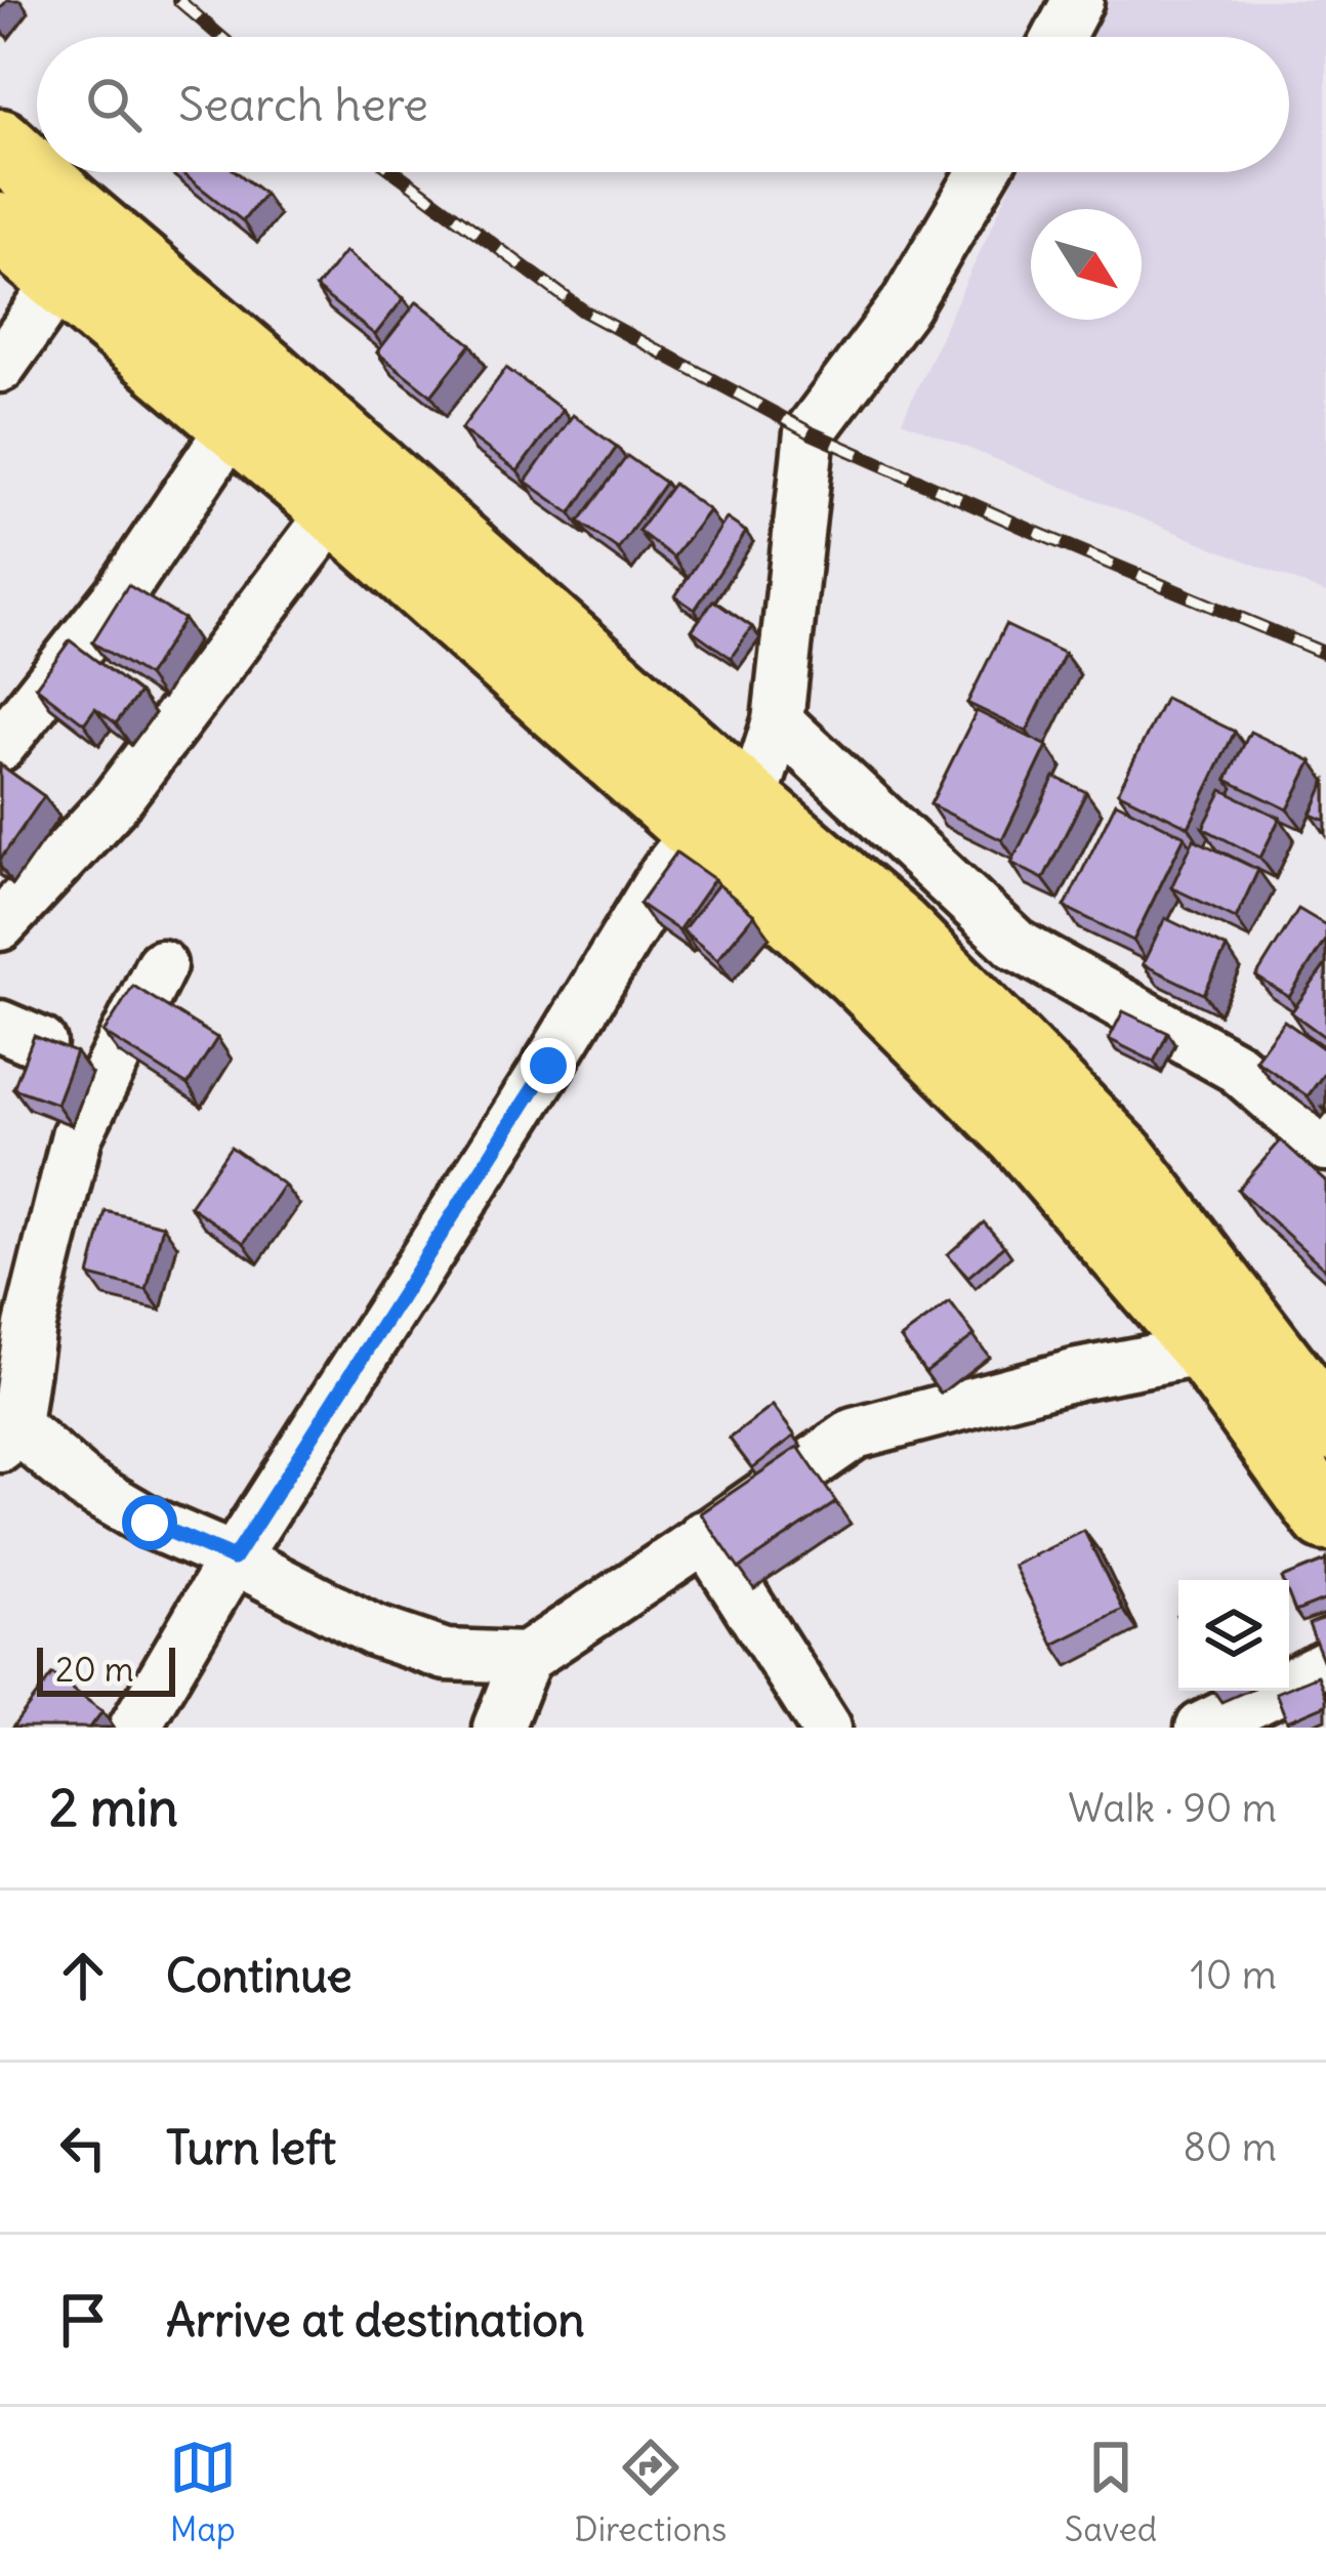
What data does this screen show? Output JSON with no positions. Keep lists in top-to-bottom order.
{
  "scale_bar": "20 m",
  "north": "bottom right",
  "page": {
    "search": "Search here",
    "scale": "20 m",
    "heading": ["2 min", "Walk · 90 m"],
    "list": [
      ["Continue", "10 m"],
      ["Turn left", "80 m"],
      "Arrive at destination"
    ],
    "nav": ["Map", "Directions", "Saved"]
  }
}
